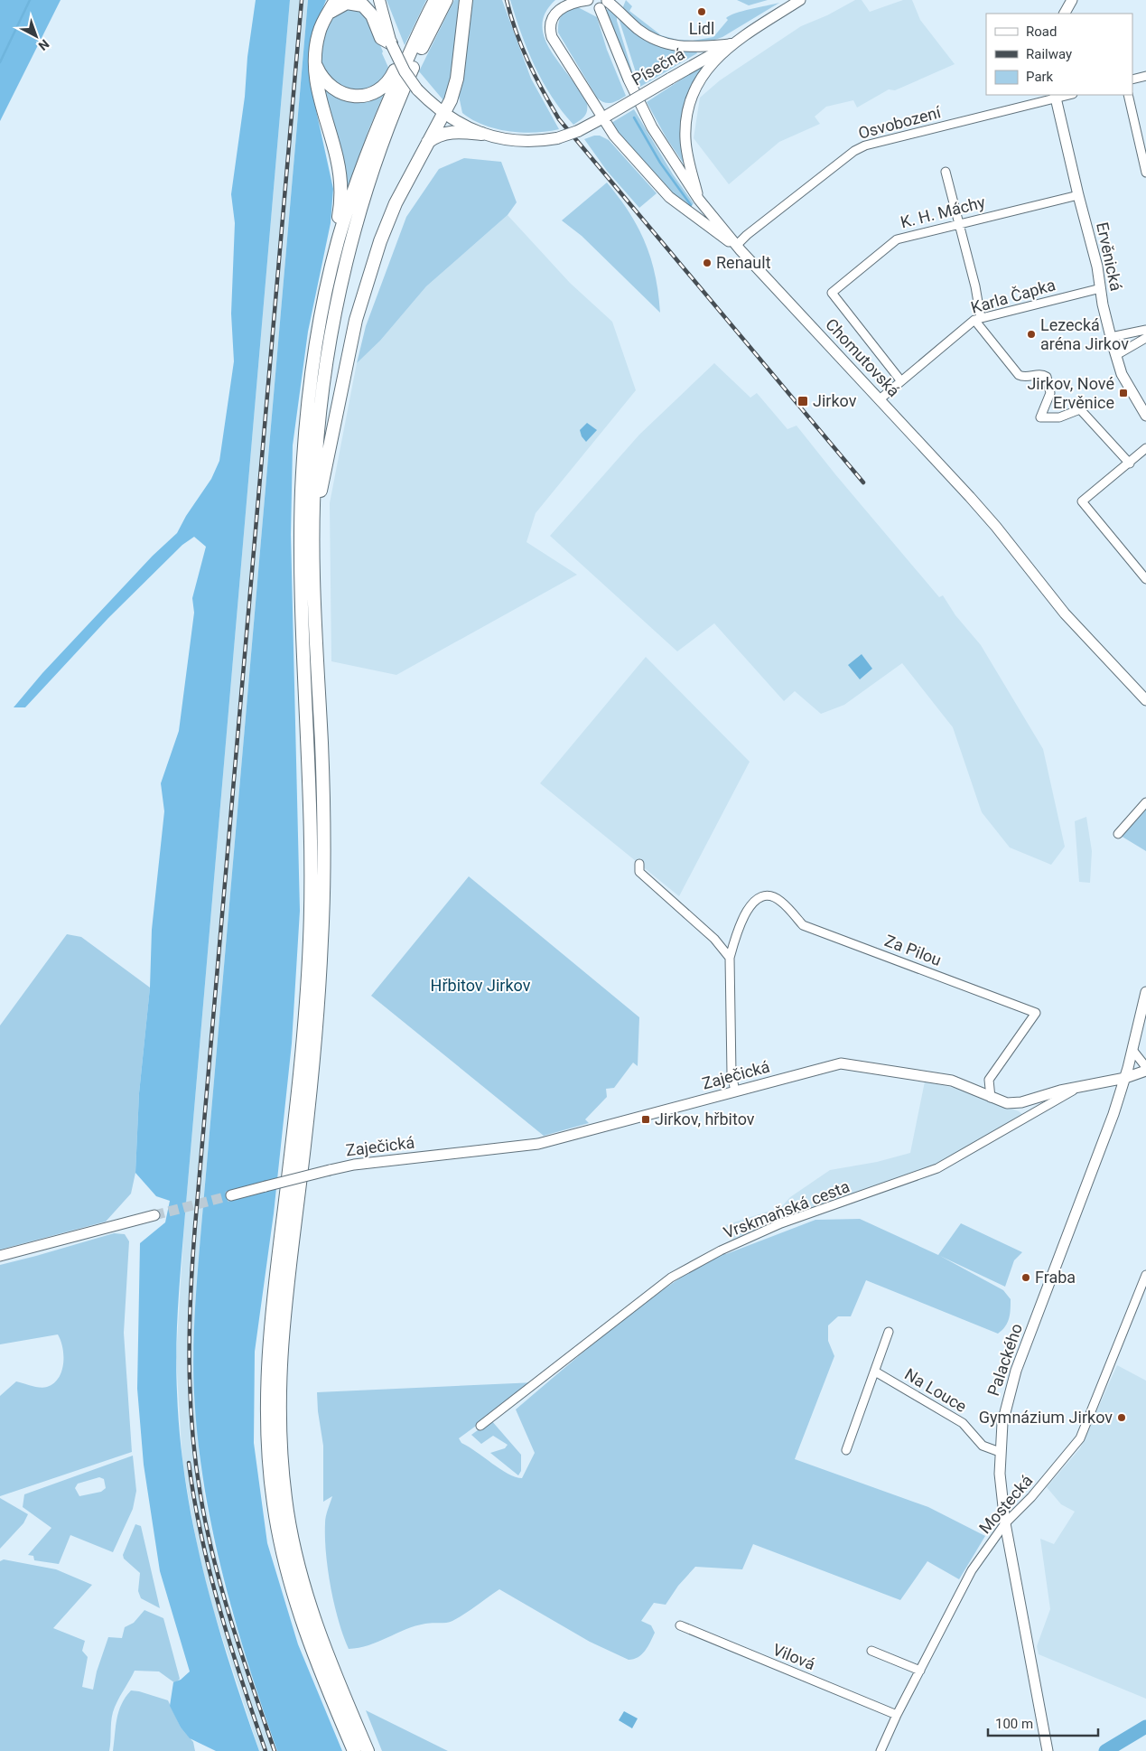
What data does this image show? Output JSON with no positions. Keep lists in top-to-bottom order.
{
  "streets": {
    "main road": ["Písečná"],
    "street": [
      "Osvobození",
      "K. H. Máchy",
      "Ervěnická",
      "Karla Čapka",
      "Chomutovská",
      "Za Pilou",
      "Zaječická",
      "Vrskmaňská cesta",
      "Palackého",
      "Na Louce",
      "Mostecká",
      "Vilová"
    ]
  },
  "crossings": [
    ["Osvobození", "Ervěnická"],
    ["Osvobození", "Chomutovská"],
    ["K. H. Máchy", "Ervěnická"],
    ["K. H. Máchy", "Karla Čapka"],
    ["Ervěnická", "Karla Čapka"],
    ["Karla Čapka", "Chomutovská"],
    ["Za Pilou", "Zaječická"],
    ["Zaječická", "Vrskmaňská cesta"],
    ["Zaječická", "Palackého"],
    ["Palackého", "Na Louce"],
    ["Palackého", "Mostecká"],
    ["Mostecká", "Vilová"]
  ],
  "parks": ["Hřbitov Jirkov"],
  "places": {
    "other": [
      "Lidl",
      "Renault",
      "Lezecká aréna Jirkov",
      "Fraba",
      "Gymnázium Jirkov"
    ],
    "transit": ["Jirkov, Nové Ervěnice", "Jirkov", "Jirkov, hřbitov"]
  },
  "legend": ["Road", "Railway", "Park"],
  "scale_bar": "100 m",
  "north": "bottom right"
}
